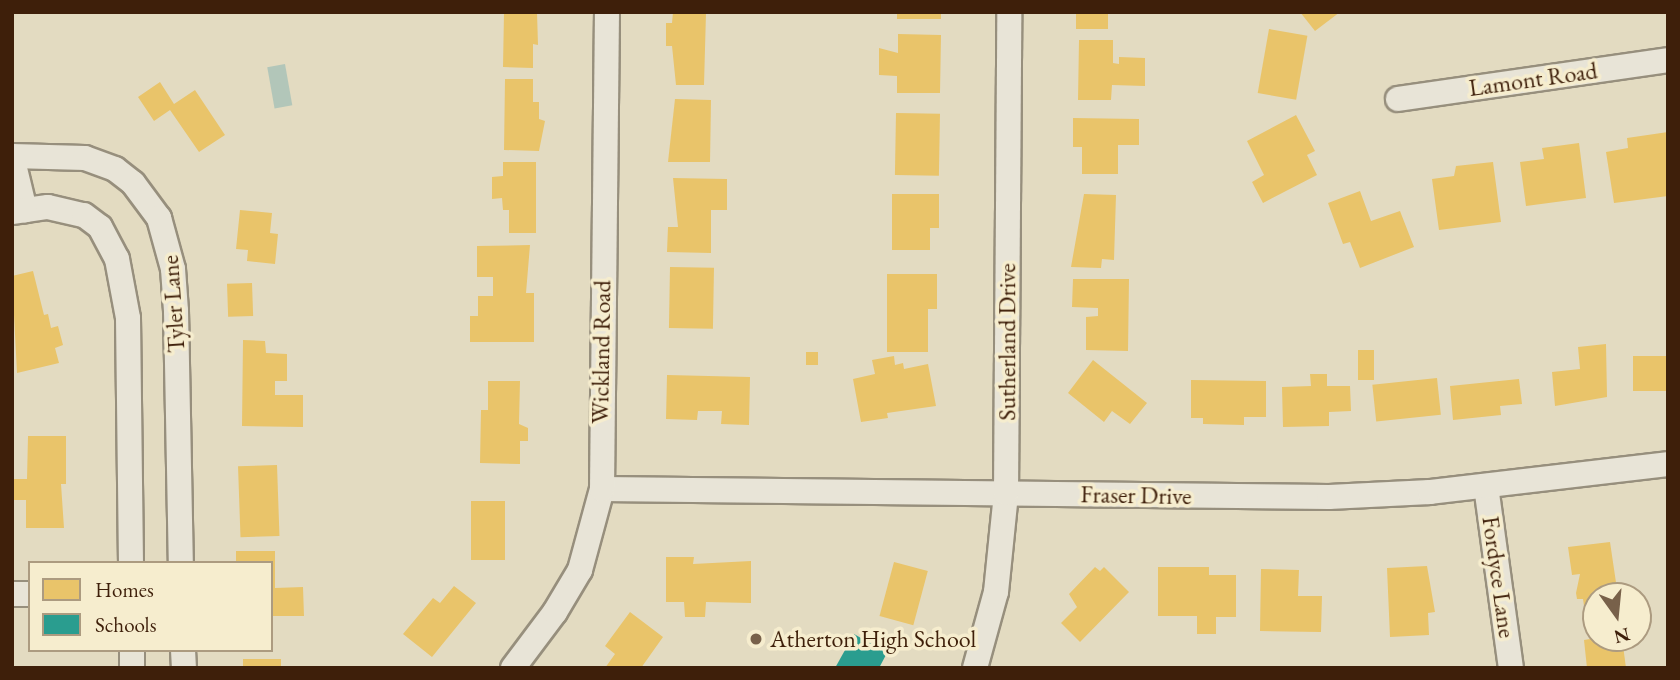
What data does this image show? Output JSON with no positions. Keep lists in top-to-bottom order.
{
  "streets": {
    "street": [
      "Lamont Road",
      "Tyler Lane",
      "Sutherland Drive",
      "Wickland Road",
      "Fraser Drive",
      "Fordyce Lane"
    ]
  },
  "crossings": [
    ["Sutherland Drive", "Fraser Drive"],
    ["Wickland Road", "Fraser Drive"],
    ["Fraser Drive", "Fordyce Lane"]
  ],
  "places": ["Atherton High School"],
  "legend": ["Homes", "Schools"],
  "north": "bottom"
}
